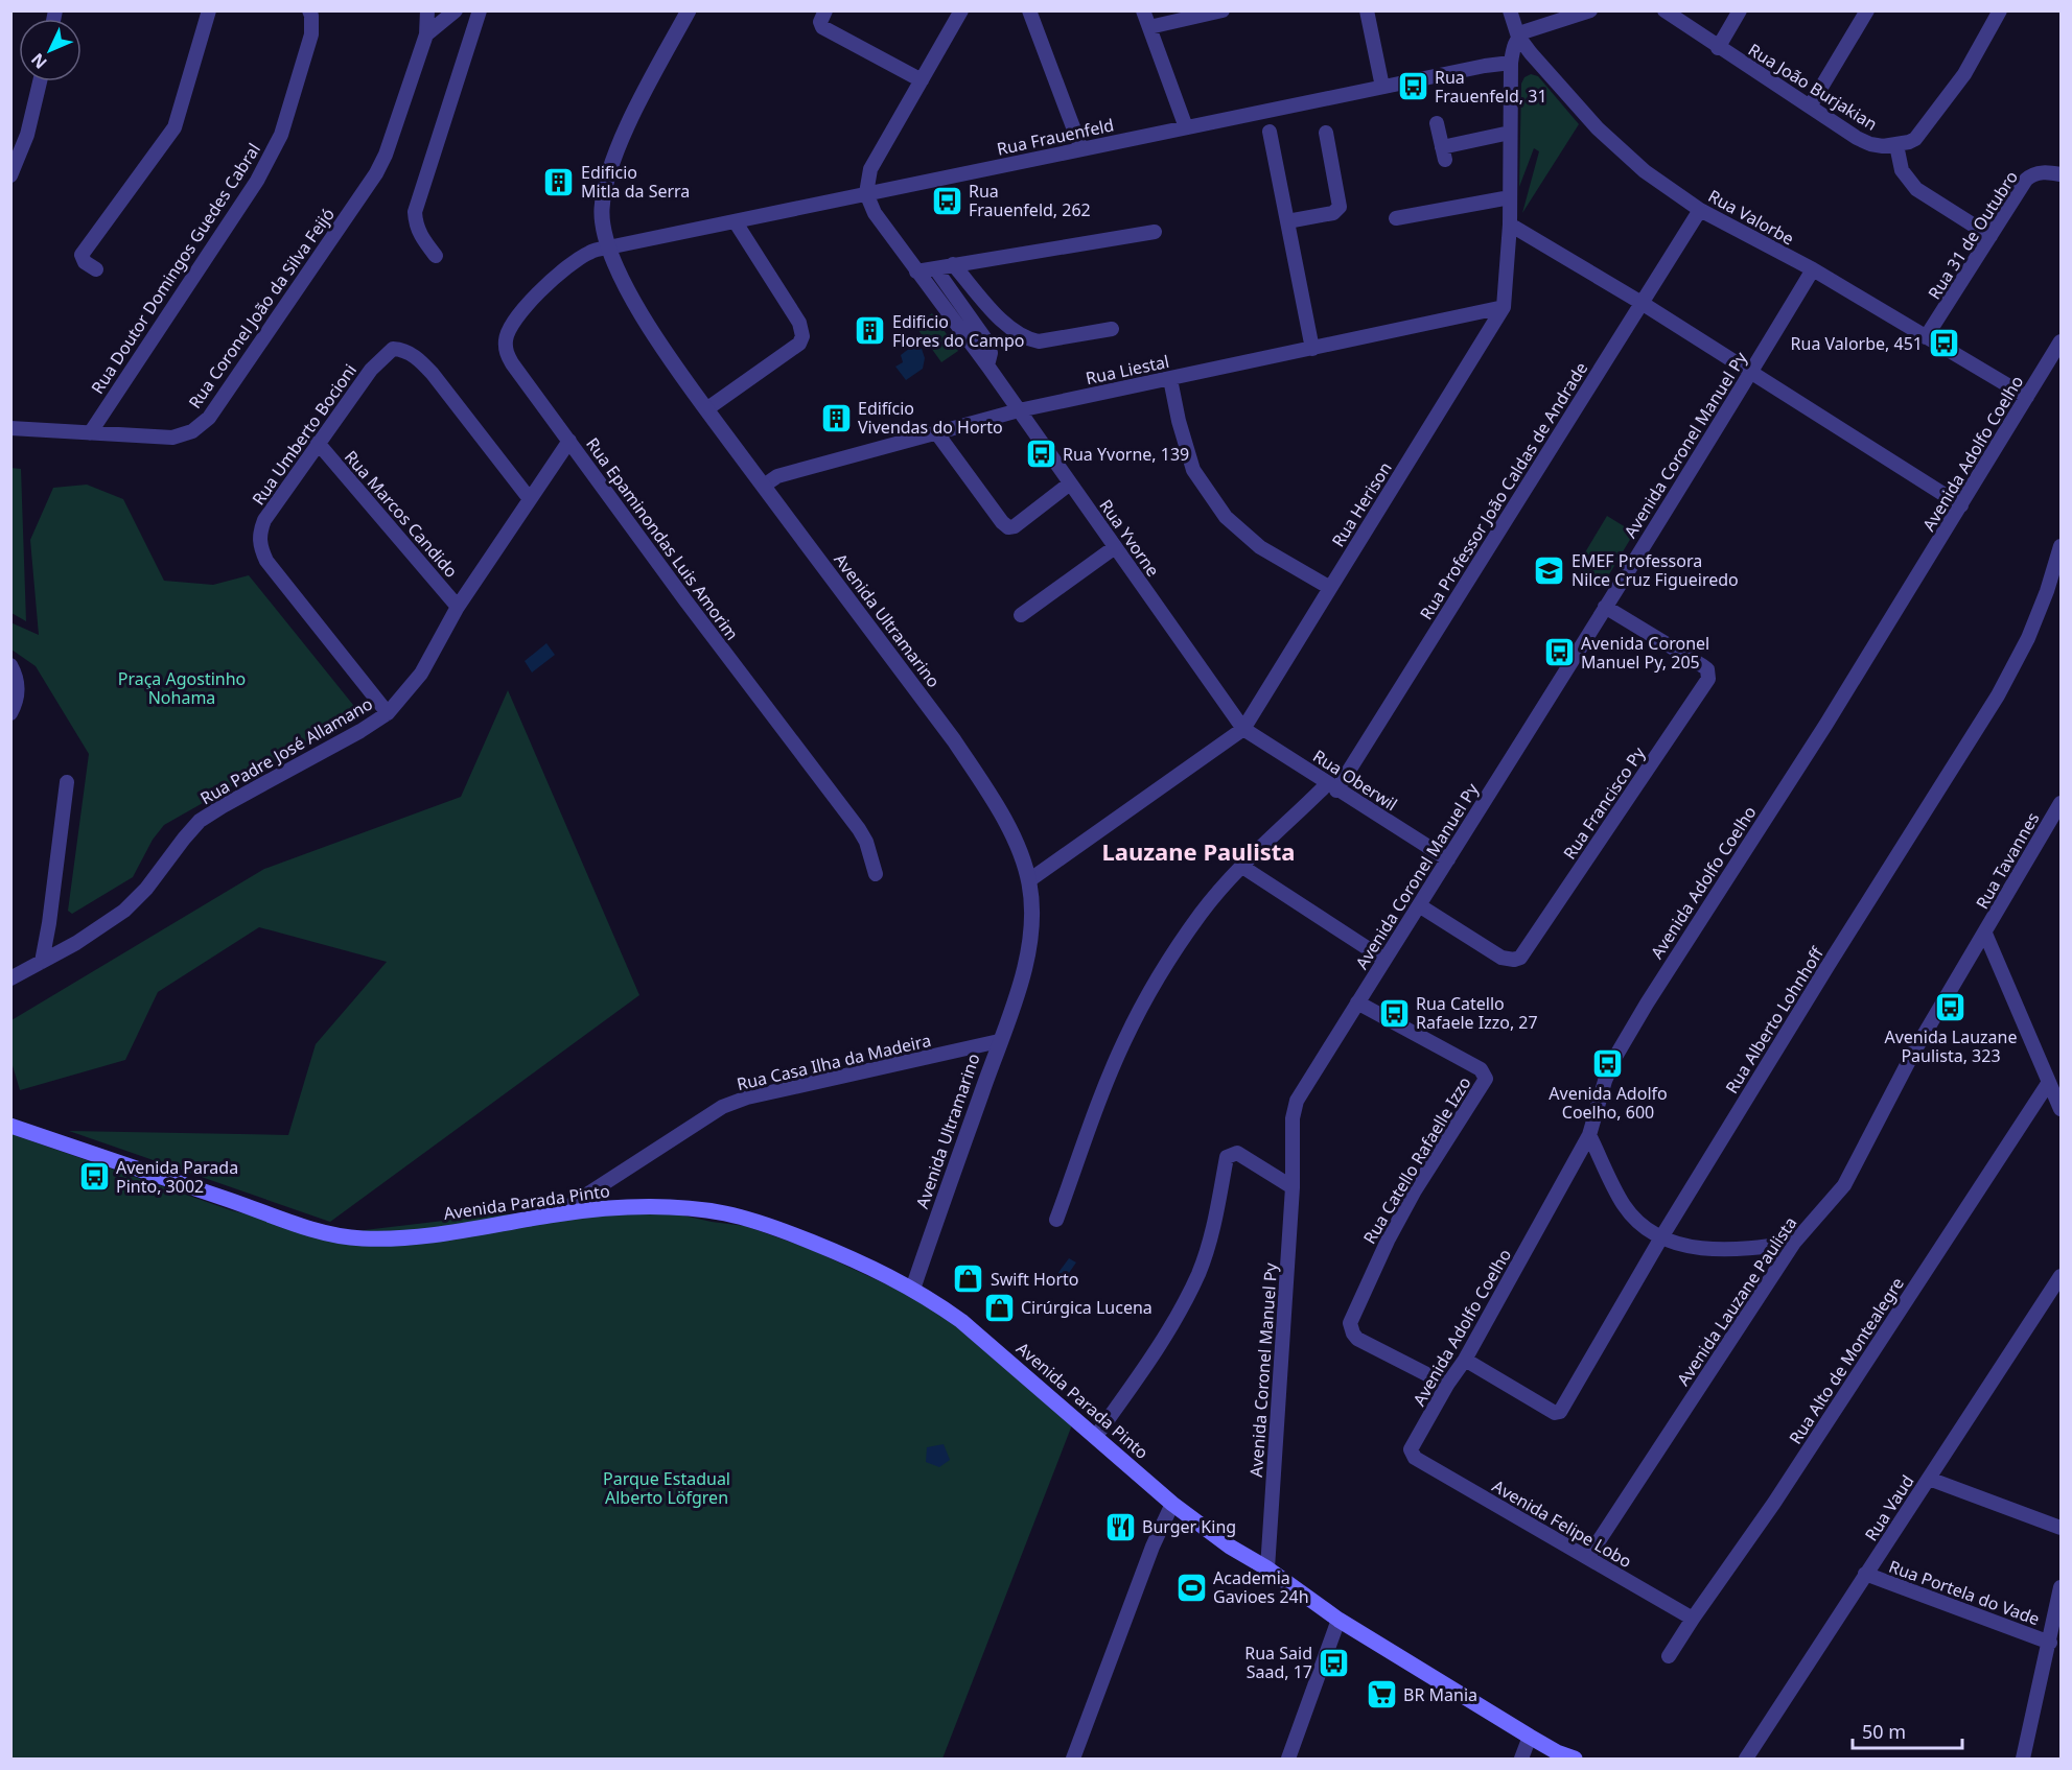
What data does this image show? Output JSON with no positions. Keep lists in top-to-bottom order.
{
  "streets": {
    "main road": ["Avenida Parada Pinto"],
    "street": [
      "Rua João Burjakian",
      "Rua Frauenfeld",
      "Rua Valorbe",
      "Rua 31 de Outubro",
      "Rua Doutor Domingos Guedes Cabral",
      "Rua Coronel João da Silva Feijó",
      "Rua Liestal",
      "Rua Umberto Bocioni",
      "Avenida Coronel Manuel Py",
      "Avenida Adolfo Coelho",
      "Rua Professor João Caldas de Andrade",
      "Rua Herison",
      "Rua Marcos Candido",
      "Rua Yvorne",
      "Rua Epaminondas Luis Amorim",
      "Avenida Ultramarino",
      "Rua Padre José Allamano",
      "Rua Oberwil",
      "Rua Francisco Py",
      "Rua Tavannes",
      "Rua Alberto Lohnhoff",
      "Rua Casa Ilha da Madeira",
      "Rua Catello Rafaelle Izzo",
      "Avenida Lauzane Paulista",
      "Rua Alto de Montealegre",
      "Rua Vaud",
      "Avenida Felipe Lobo",
      "Rua Portela do Vade"
    ]
  },
  "crossings": [
    ["Rua Frauenfeld", "Rua Herison"],
    ["Rua Frauenfeld", "Rua Yvorne"],
    ["Rua Frauenfeld", "Rua Epaminondas Luis Amorim"],
    ["Rua Frauenfeld", "Avenida Ultramarino"],
    ["Rua Valorbe", "Rua 31 de Outubro"],
    ["Rua Valorbe", "Avenida Coronel Manuel Py"],
    ["Rua Valorbe", "Avenida Adolfo Coelho"],
    ["Rua Valorbe", "Rua Professor João Caldas de Andrade"],
    ["Rua Valorbe", "Rua Herison"],
    ["Rua Doutor Domingos Guedes Cabral", "Rua Coronel João da Silva Feijó"],
    ["Rua Liestal", "Rua Herison"],
    ["Rua Liestal", "Rua Yvorne"],
    ["Rua Liestal", "Avenida Ultramarino"],
    ["Rua Umberto Bocioni", "Rua Marcos Candido"],
    ["Rua Umberto Bocioni", "Rua Padre José Allamano"],
    ["Avenida Coronel Manuel Py", "Rua Oberwil"],
    ["Avenida Coronel Manuel Py", "Rua Francisco Py"],
    ["Avenida Coronel Manuel Py", "Rua Catello Rafaelle Izzo"],
    ["Avenida Coronel Manuel Py", "Avenida Parada Pinto"],
    ["Avenida Adolfo Coelho", "Rua Alberto Lohnhoff"],
    ["Avenida Adolfo Coelho", "Rua Catello Rafaelle Izzo"],
    ["Avenida Adolfo Coelho", "Avenida Felipe Lobo"],
    ["Rua Professor João Caldas de Andrade", "Rua Oberwil"],
    ["Rua Herison", "Rua Yvorne"],
    ["Rua Herison", "Avenida Ultramarino"],
    ["Rua Herison", "Rua Oberwil"],
    ["Rua Marcos Candido", "Rua Padre José Allamano"],
    ["Rua Yvorne", "Rua Oberwil"],
    ["Rua Epaminondas Luis Amorim", "Avenida Ultramarino"],
    ["Rua Epaminondas Luis Amorim", "Rua Padre José Allamano"],
    ["Avenida Ultramarino", "Rua Casa Ilha da Madeira"],
    ["Avenida Ultramarino", "Avenida Parada Pinto"],
    ["Rua Tavannes", "Avenida Lauzane Paulista"],
    ["Rua Tavannes", "Rua Alto de Montealegre"],
    ["Rua Casa Ilha da Madeira", "Avenida Parada Pinto"],
    ["Avenida Lauzane Paulista", "Avenida Felipe Lobo"],
    ["Rua Alto de Montealegre", "Avenida Felipe Lobo"],
    ["Rua Vaud", "Rua Portela do Vade"]
  ],
  "districts": ["Lauzane Paulista"],
  "parks": ["Praça Agostinho Nohama", "Parque Estadual Alberto Löfgren"],
  "places": {
    "bus stop": [
      "Rua Frauenfeld, 31",
      "Rua Frauenfeld, 262",
      "Rua Valorbe, 451",
      "Rua Yvorne, 139",
      "Avenida Coronel Manuel Py, 205",
      "Avenida Lauzane Paulista, 323",
      "Rua Catello Rafaele Izzo, 27",
      "Avenida Adolfo Coelho, 600",
      "Avenida Parada Pinto, 3002",
      "Rua Said Saad, 17"
    ],
    "building": ["Edificio Mitla da Serra", "Edificio Flores do Campo", "Edifício Vivendas do Horto"],
    "school or university": ["EMEF Professora Nilce Cruz Figueiredo"],
    "shop": ["Swift Horto", "Cirúrgica Lucena"],
    "restaurant": ["Burger King"],
    "sports": ["Academia Gavioes 24h"],
    "supermarket": ["BR Mania"]
  },
  "scale_bar": "50 m",
  "north": "bottom left"
}
